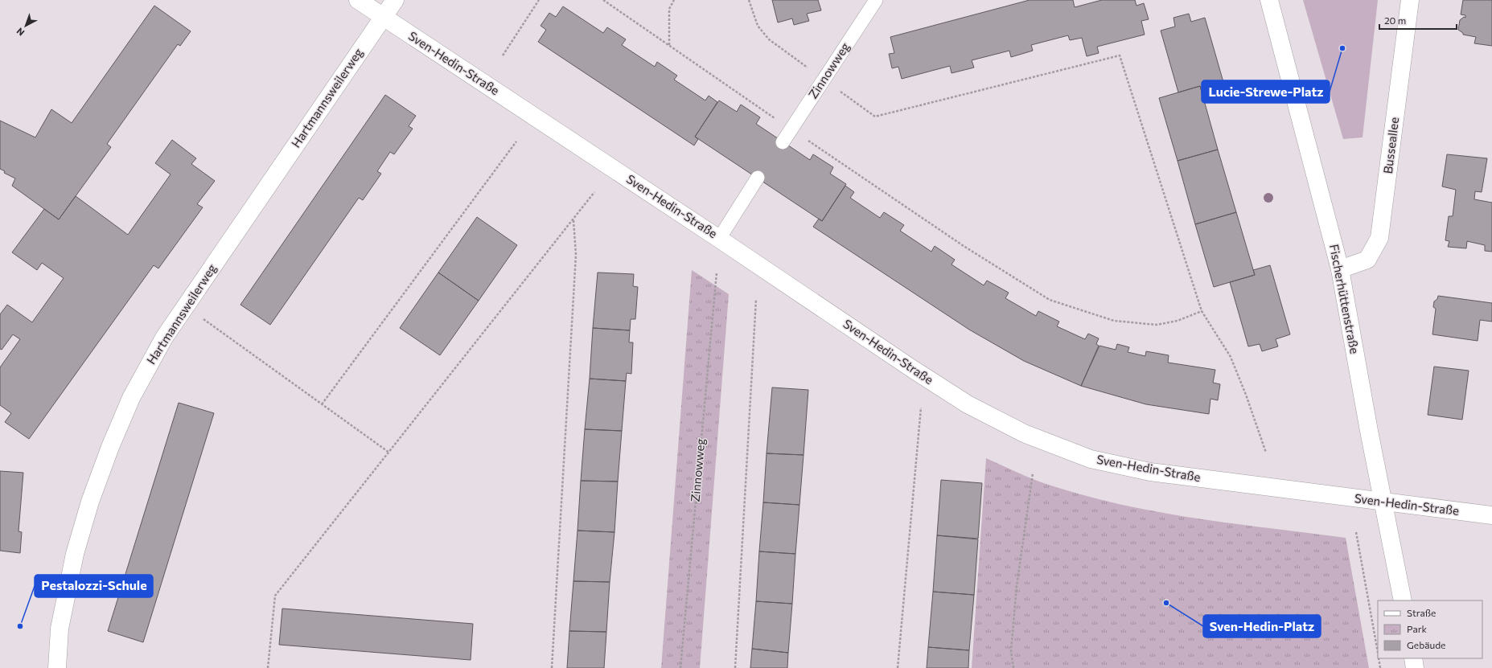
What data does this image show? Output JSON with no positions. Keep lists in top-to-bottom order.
{
  "streets": {
    "street": [
      "Sven-Hedin-Straße",
      "Hartmannsweilerweg",
      "Busseallee",
      "Fischerhüttenstraße"
    ],
    "lane": ["Zinnowweg"]
  },
  "crossings": [
    ["Sven-Hedin-Straße", "Hartmannsweilerweg"],
    ["Sven-Hedin-Straße", "Fischerhüttenstraße"],
    ["Busseallee", "Fischerhüttenstraße"]
  ],
  "places": ["Lucie-Strewe-Platz", "Sven-Hedin-Platz", "Pestalozzi-Schule"],
  "legend": ["Straße", "Park", "Gebäude"],
  "scale_bar": "20 m",
  "north": "bottom left"
}
